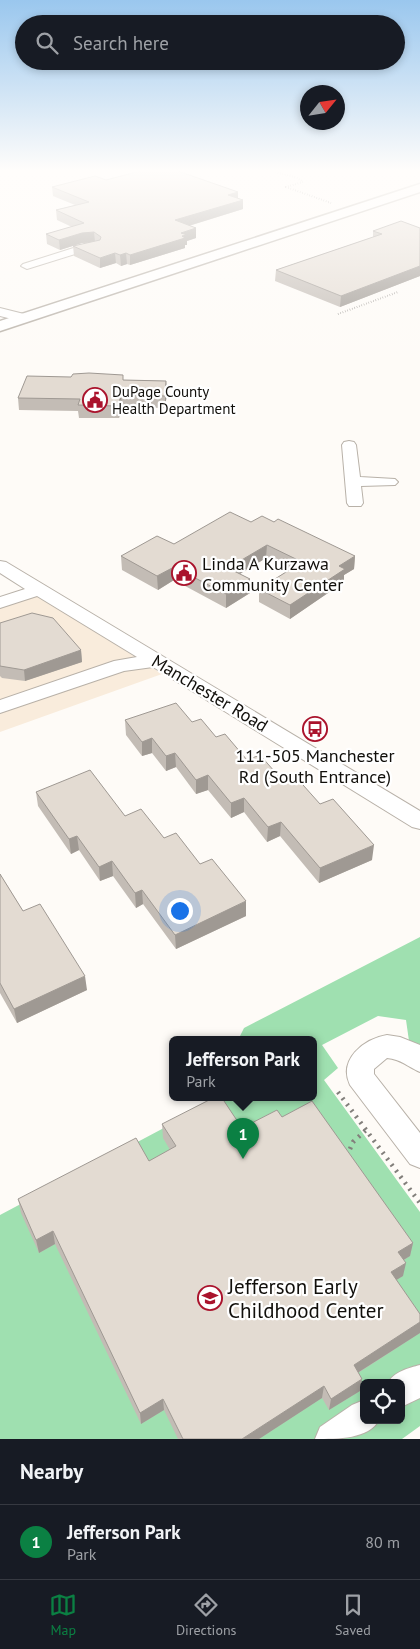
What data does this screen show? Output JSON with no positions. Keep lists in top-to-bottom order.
{
  "streets": {
    "street": ["Manchester Road"]
  },
  "places": {
    "public building": ["DuPage County Health Department", "Linda A Kurzawa Community Center"],
    "bus stop": ["111-505 Manchester Rd (South Entrance)"],
    "school or university": ["Jefferson Early Childhood Center"]
  },
  "north": "top right",
  "page": {
    "search": "Search here",
    "popup": ["Jefferson Park", "Park"],
    "pins": "1",
    "heading": "Nearby",
    "list": [
      {
        "mark": "1",
        "name": "Jefferson Park",
        "note": "Park",
        "value": "80 m"
      }
    ],
    "nav": ["Map", "Directions", "Saved"]
  }
}
